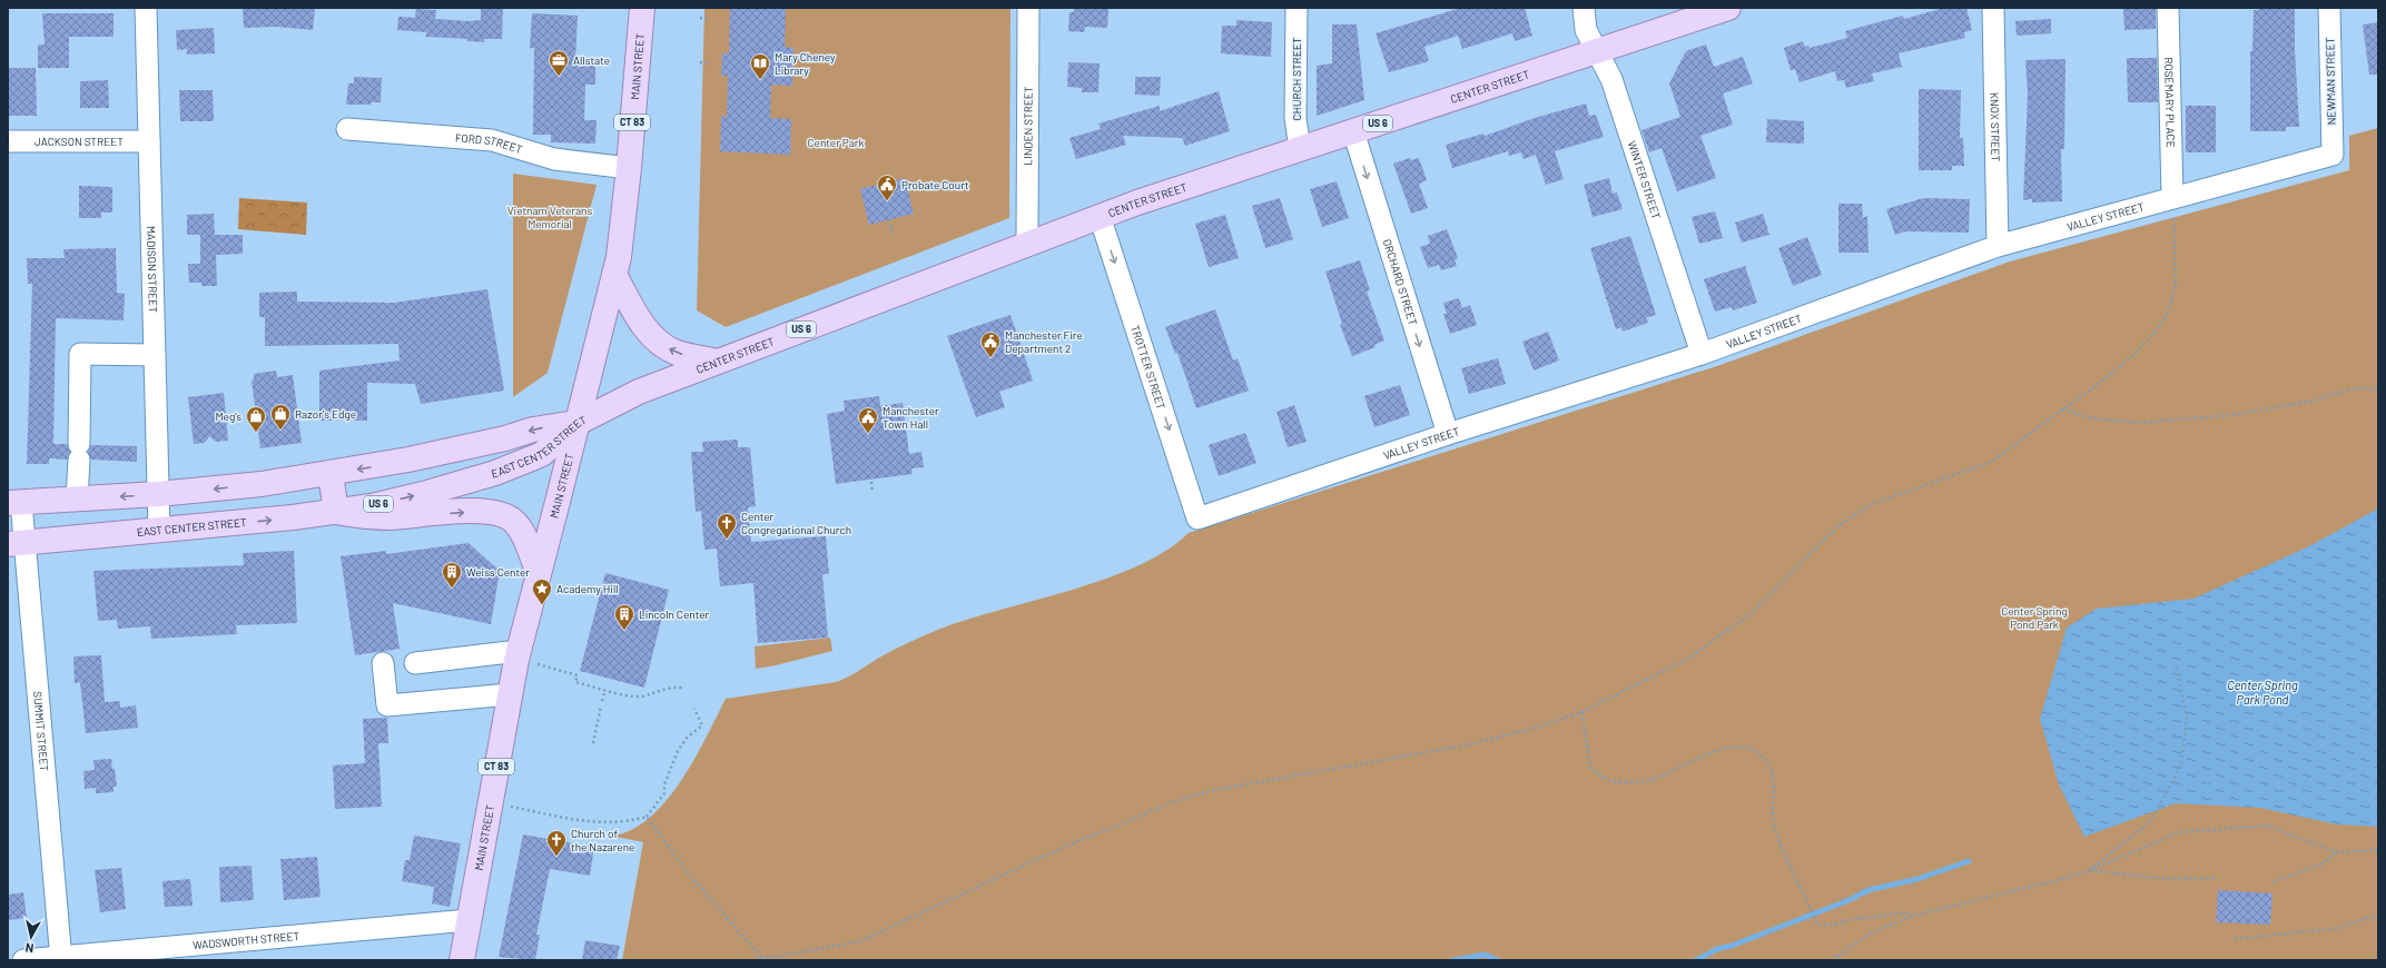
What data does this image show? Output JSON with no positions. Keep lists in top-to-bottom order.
{
  "streets": {
    "main road": [
      "MAIN STREET",
      "CENTER STREET",
      "CT 83",
      "US 6",
      "EAST CENTER STREET"
    ],
    "street": [
      "CHURCH STREET",
      "NEWMAN STREET",
      "ROSEMARY PLACE",
      "LINDEN STREET",
      "KNOX STREET",
      "JACKSON STREET",
      "FORD STREET",
      "WINTER STREET",
      "VALLEY STREET",
      "MADISON STREET",
      "ORCHARD STREET",
      "TROTTER STREET",
      "SUMMIT STREET",
      "WADSWORTH STREET"
    ]
  },
  "crossings": [
    ["MAIN STREET", "CENTER STREET"],
    ["MAIN STREET", "FORD STREET"],
    ["MAIN STREET", "EAST CENTER STREET"],
    ["MAIN STREET", "WADSWORTH STREET"],
    ["CHURCH STREET", "CENTER STREET"],
    ["NEWMAN STREET", "VALLEY STREET"],
    ["CENTER STREET", "LINDEN STREET"],
    ["CENTER STREET", "WINTER STREET"],
    ["CENTER STREET", "ORCHARD STREET"],
    ["CENTER STREET", "TROTTER STREET"],
    ["CENTER STREET", "EAST CENTER STREET"],
    ["ROSEMARY PLACE", "VALLEY STREET"],
    ["KNOX STREET", "VALLEY STREET"],
    ["JACKSON STREET", "MADISON STREET"],
    ["WINTER STREET", "VALLEY STREET"],
    ["VALLEY STREET", "ORCHARD STREET"],
    ["VALLEY STREET", "TROTTER STREET"],
    ["MADISON STREET", "EAST CENTER STREET"],
    ["EAST CENTER STREET", "SUMMIT STREET"],
    ["SUMMIT STREET", "WADSWORTH STREET"]
  ],
  "one_way": ["ORCHARD STREET", "TROTTER STREET"],
  "water": ["Center Spring Park Pond"],
  "parks": ["Center Park", "Vietnam Veterans Memorial", "Center Spring Pond Park"],
  "places": {
    "office": ["Allstate"],
    "library": ["Mary Cheney Library"],
    "public building": ["Probate Court", "Manchester Fire Department 2", "Manchester Town Hall"],
    "shop": ["Razor's Edge", "Meg's"],
    "church": ["Center Congregational Church", "Church of the Nazarene"],
    "building": ["Weiss Center", "Lincoln Center"],
    "place": ["Academy Hill"]
  },
  "north": "bottom"
}
